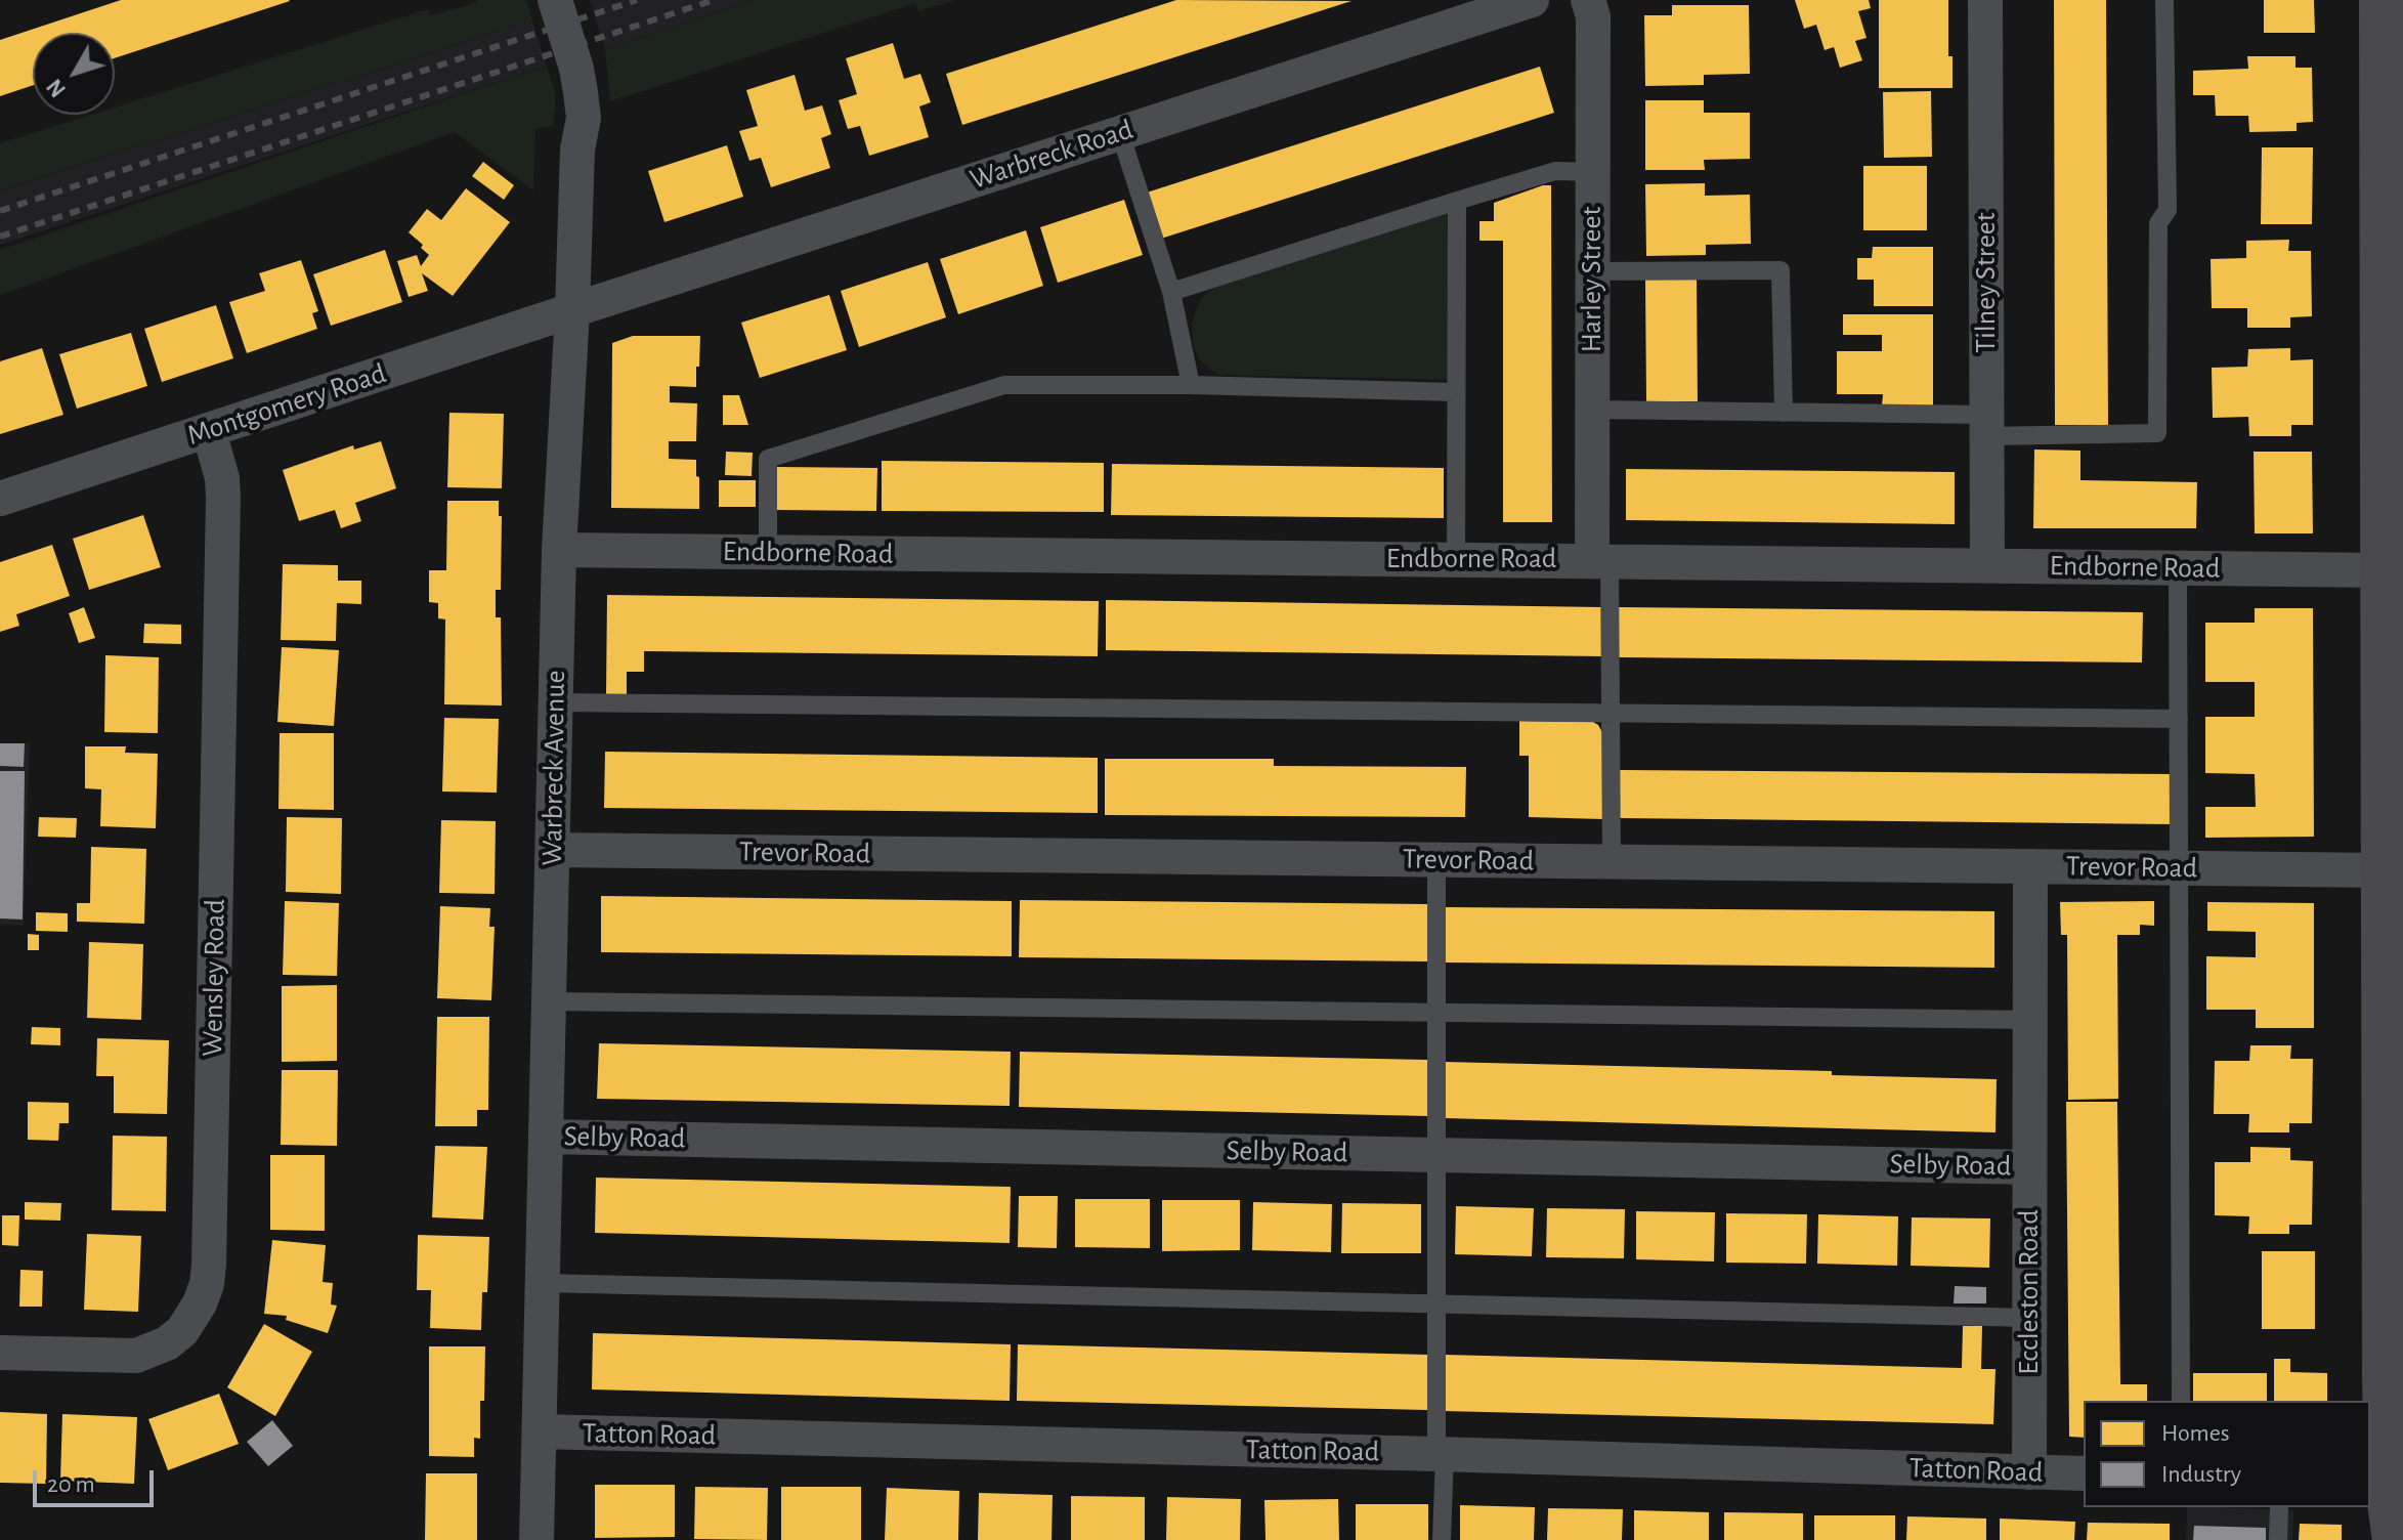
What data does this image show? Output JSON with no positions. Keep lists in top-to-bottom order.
{
  "streets": {
    "street": [
      "Warbreck Road",
      "Harley Street",
      "Tilney Street",
      "Montgomery Road",
      "Endborne Road",
      "Warbreck Avenue",
      "Trevor Road",
      "Wensley Road",
      "Selby Road",
      "Eccleston Road",
      "Tatton Road"
    ]
  },
  "crossings": [
    ["Warbreck Road", "Montgomery Road"],
    ["Warbreck Road", "Warbreck Avenue"],
    ["Harley Street", "Endborne Road"],
    ["Tilney Street", "Endborne Road"],
    ["Montgomery Road", "Warbreck Avenue"],
    ["Montgomery Road", "Wensley Road"],
    ["Endborne Road", "Warbreck Avenue"],
    ["Warbreck Avenue", "Trevor Road"],
    ["Warbreck Avenue", "Selby Road"],
    ["Warbreck Avenue", "Tatton Road"],
    ["Trevor Road", "Eccleston Road"],
    ["Selby Road", "Eccleston Road"],
    ["Eccleston Road", "Tatton Road"]
  ],
  "legend": ["Homes", "Industry"],
  "scale_bar": "20 m",
  "north": "bottom left"
}
